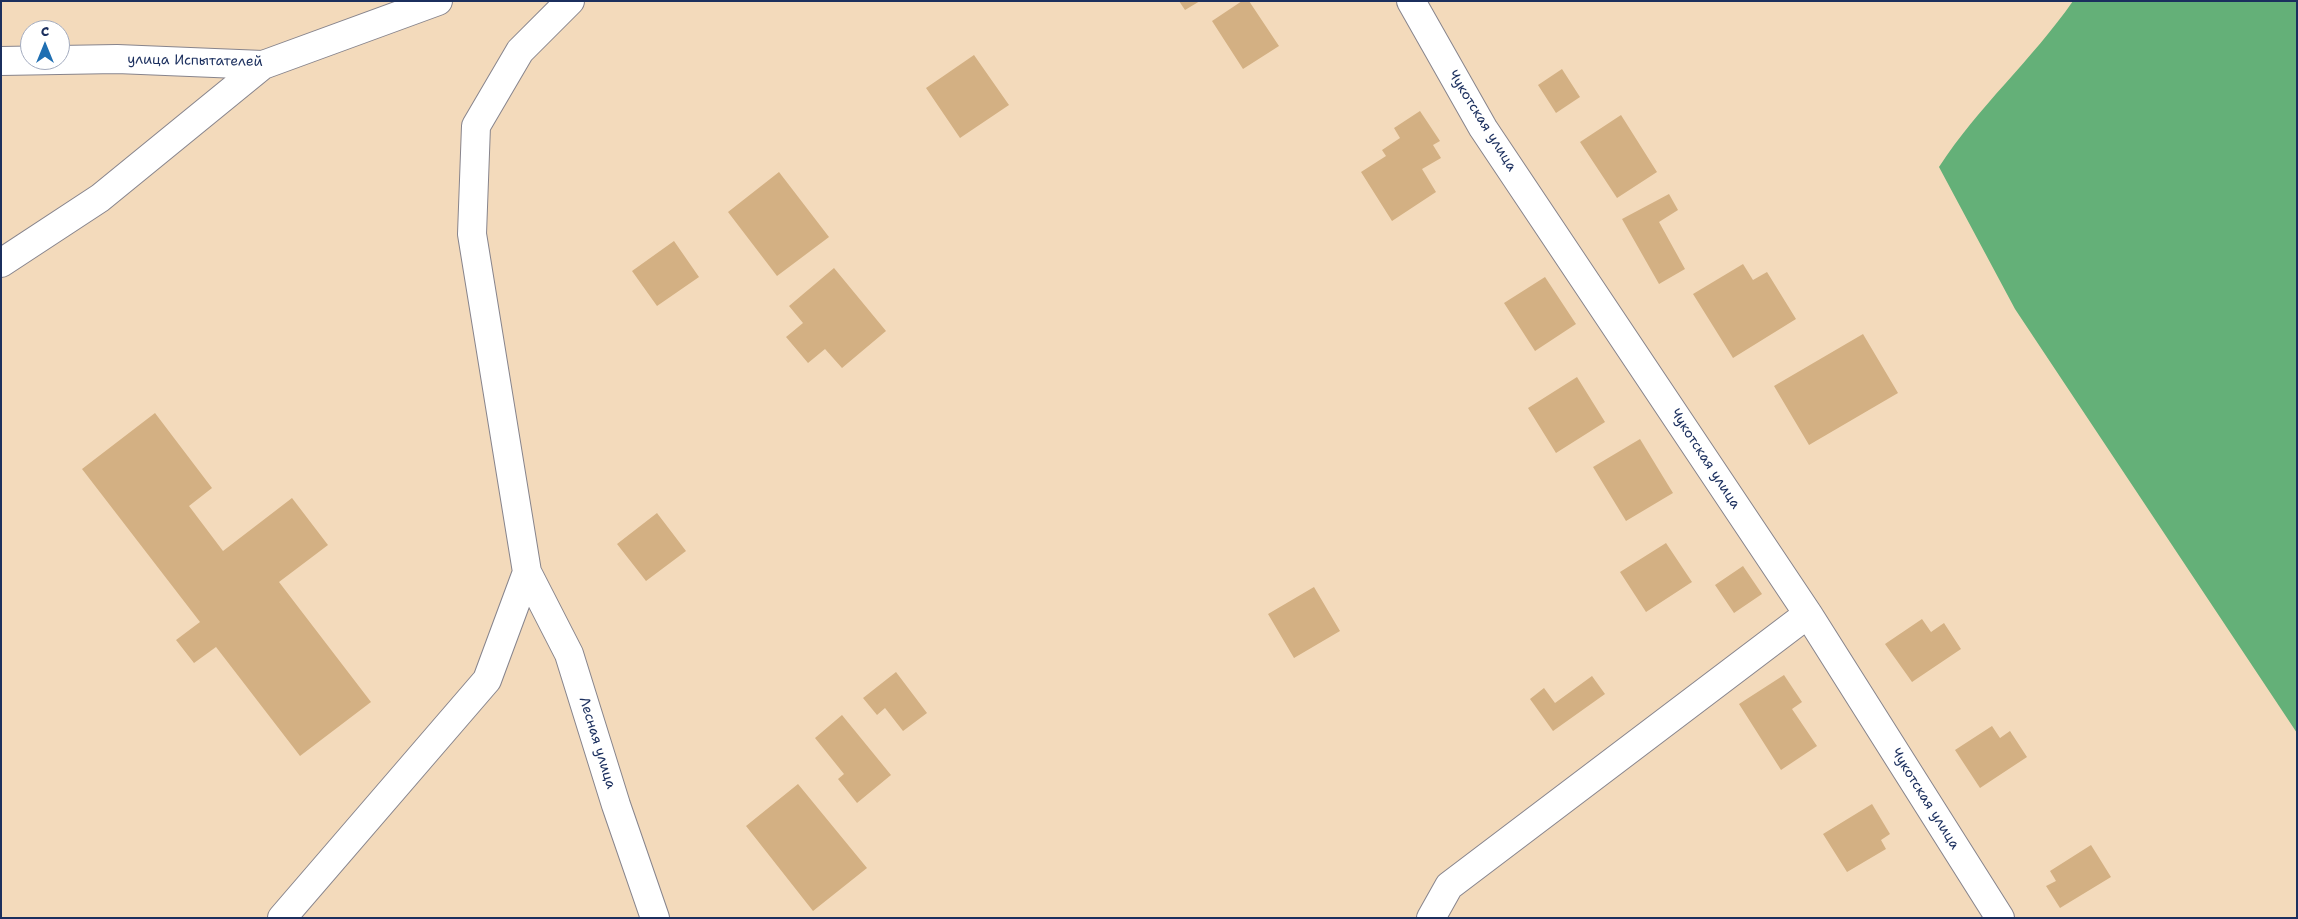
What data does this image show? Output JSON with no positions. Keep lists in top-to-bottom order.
{
  "streets": {
    "street": ["улица Испытателей", "Чукотская улица", "Лесная улица"]
  },
  "north": "top"
}
